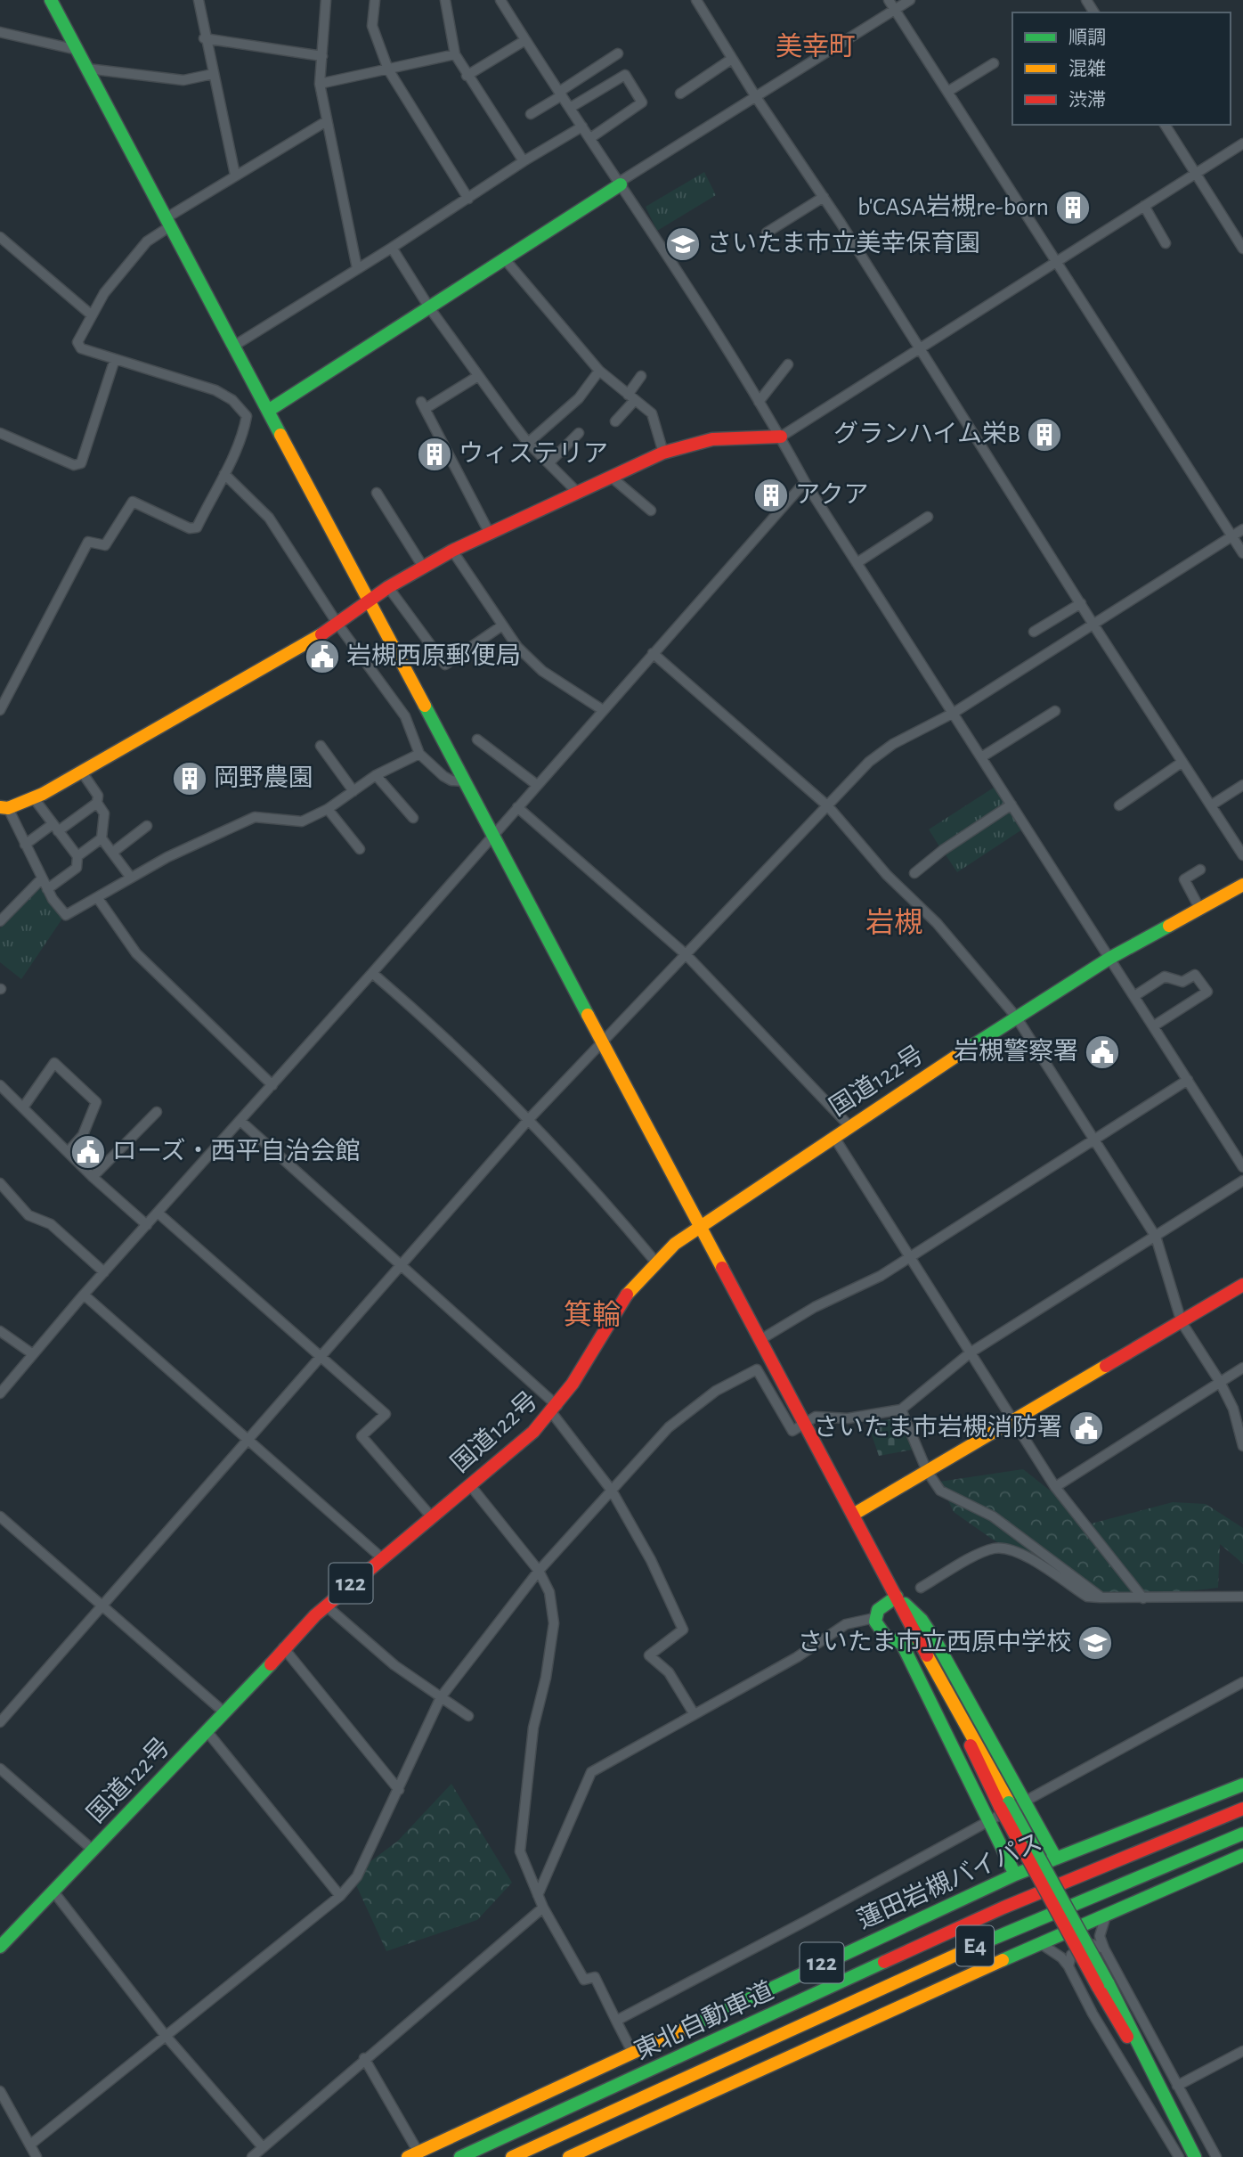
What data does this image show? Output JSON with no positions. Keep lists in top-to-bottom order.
{
  "streets": {
    "main road": [
      "国道122号",
      "122",
      "蓮田岩槻バイパス",
      "E4",
      "東北自動車道"
    ]
  },
  "districts": ["美幸町", "岩槻", "箕輪"],
  "places": {
    "building": [
      "b'CASA岩槻re-born",
      "グランハイム栄B",
      "ウィステリア",
      "アクア",
      "岡野農園"
    ],
    "school or university": ["さいたま市立美幸保育園", "さいたま市立西原中学校"],
    "public building": [
      "岩槻西原郵便局",
      "岩槻警察署",
      "ローズ・西平自治会館",
      "さいたま市岩槻消防署"
    ]
  },
  "legend": ["順調", "混雑", "渋滞"]
}
